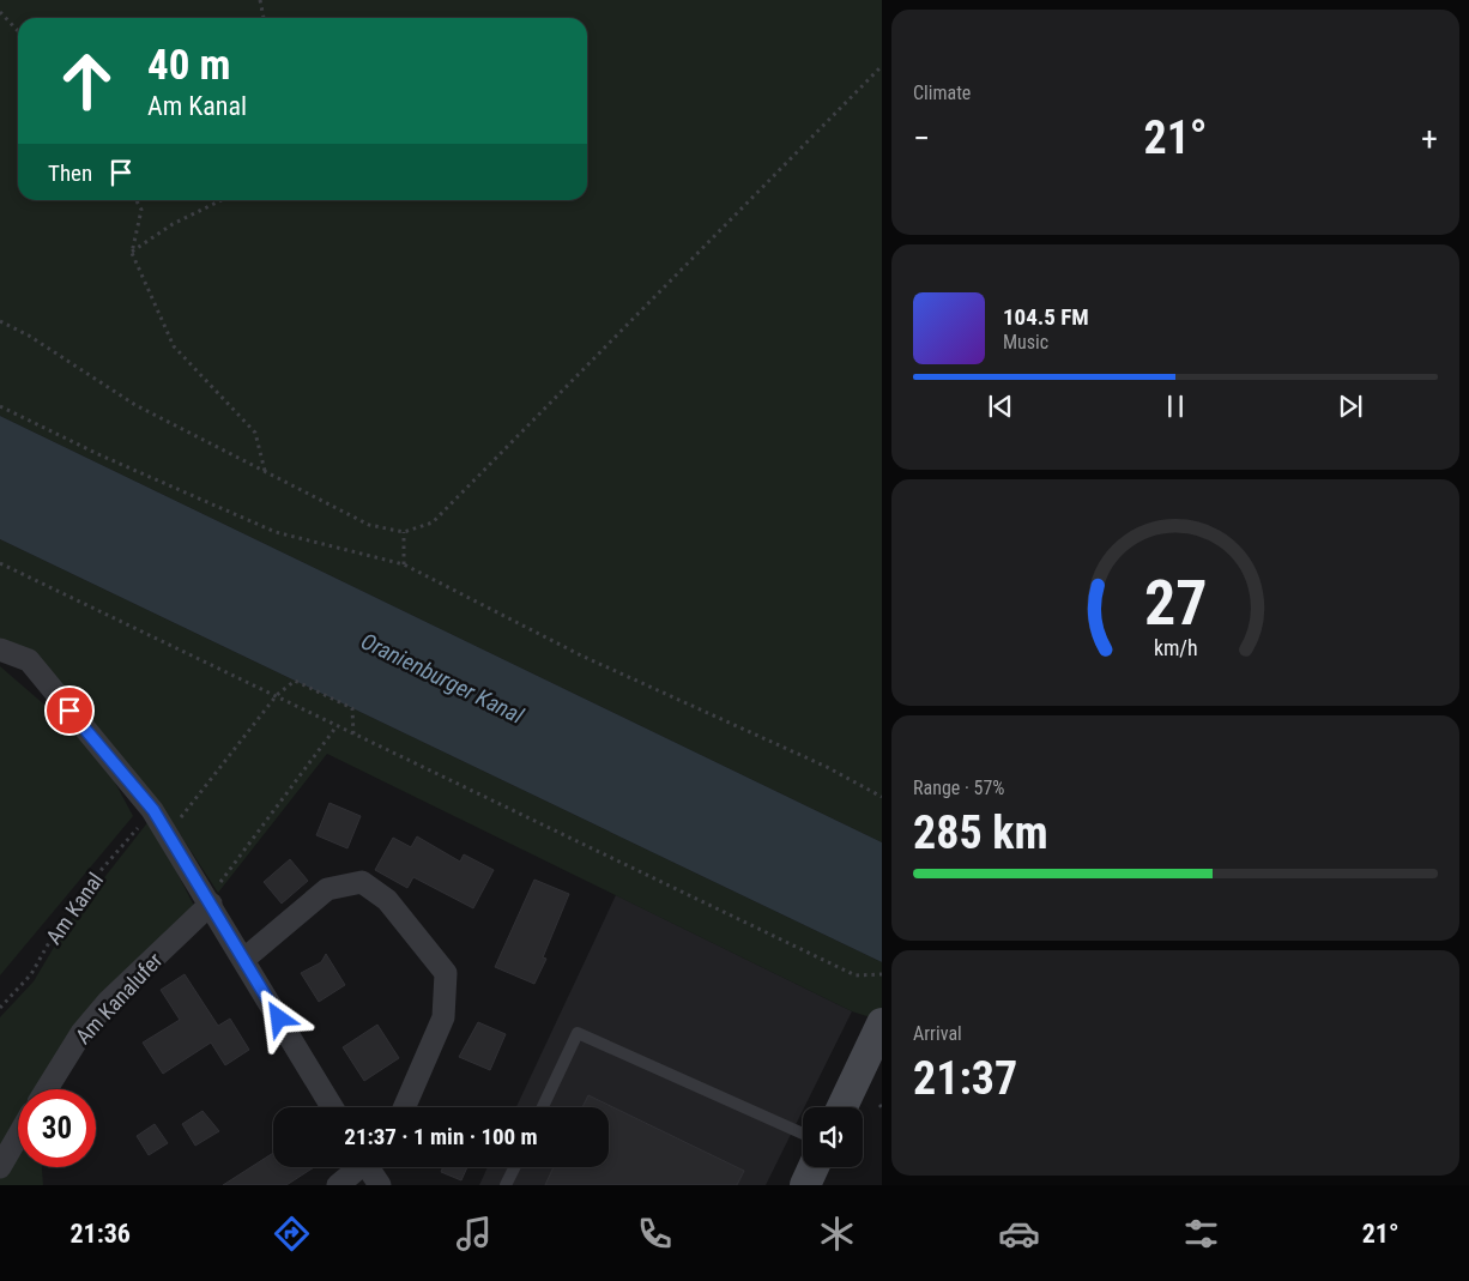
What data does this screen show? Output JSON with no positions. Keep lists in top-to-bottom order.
{
  "streets": {
    "street": ["Am Kanalufer"],
    "path": ["Am Kanal"]
  },
  "water": ["Oranienburger Kanal"],
  "page": {
    "tile": [
      "Climate",
      ["Range · 57%", "285 km"],
      ["Arrival", "21:37"]
    ],
    "turn": ["40 m", "Am Kanal"],
    "heat": ["−", "21°", "+"],
    "then": "Then",
    "song": ["104.5 FM", "Music"],
    "limit": "30",
    "trip": "21:37 · 1 min · 100 m",
    "tabs": ["21:36", "21°"],
    "gauge": ["27", "km/h"]
  }
}
